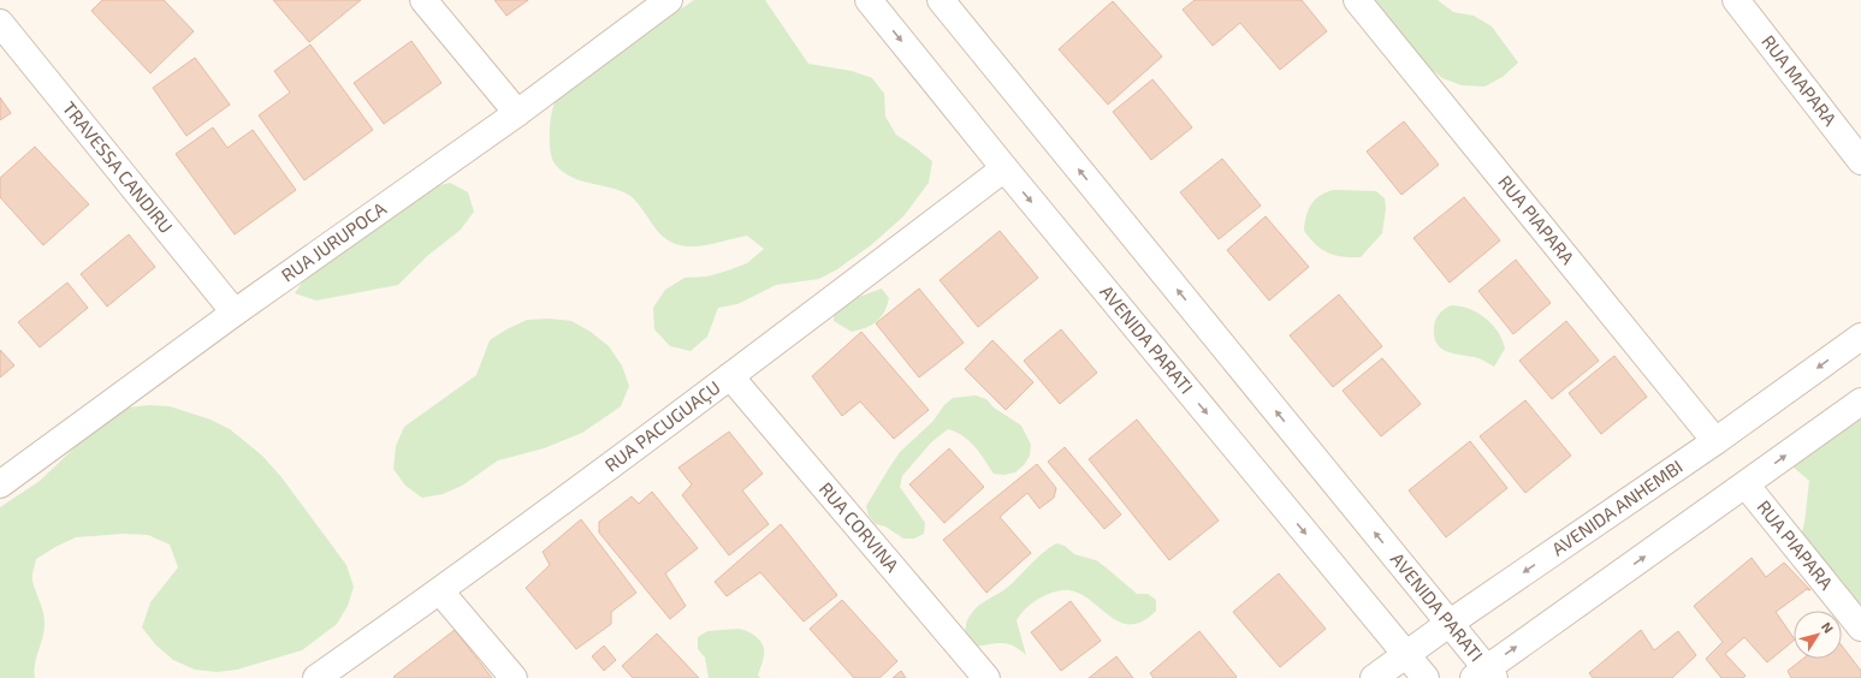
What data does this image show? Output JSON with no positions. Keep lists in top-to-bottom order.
{
  "streets": {
    "street": [
      "RUA MAPARA",
      "TRAVESSA CANDIRU",
      "RUA PIAPARA",
      "RUA JURUPOCA",
      "AVENIDA PARATI",
      "RUA PACUGUAÇU",
      "AVENIDA ANHEMBI",
      "RUA CORVINA"
    ]
  },
  "crossings": [
    ["TRAVESSA CANDIRU", "RUA JURUPOCA"],
    ["RUA PIAPARA", "AVENIDA ANHEMBI"],
    ["AVENIDA PARATI", "RUA PACUGUAÇU"],
    ["AVENIDA PARATI", "AVENIDA ANHEMBI"],
    ["RUA PACUGUAÇU", "RUA CORVINA"]
  ],
  "north": "top right"
}
